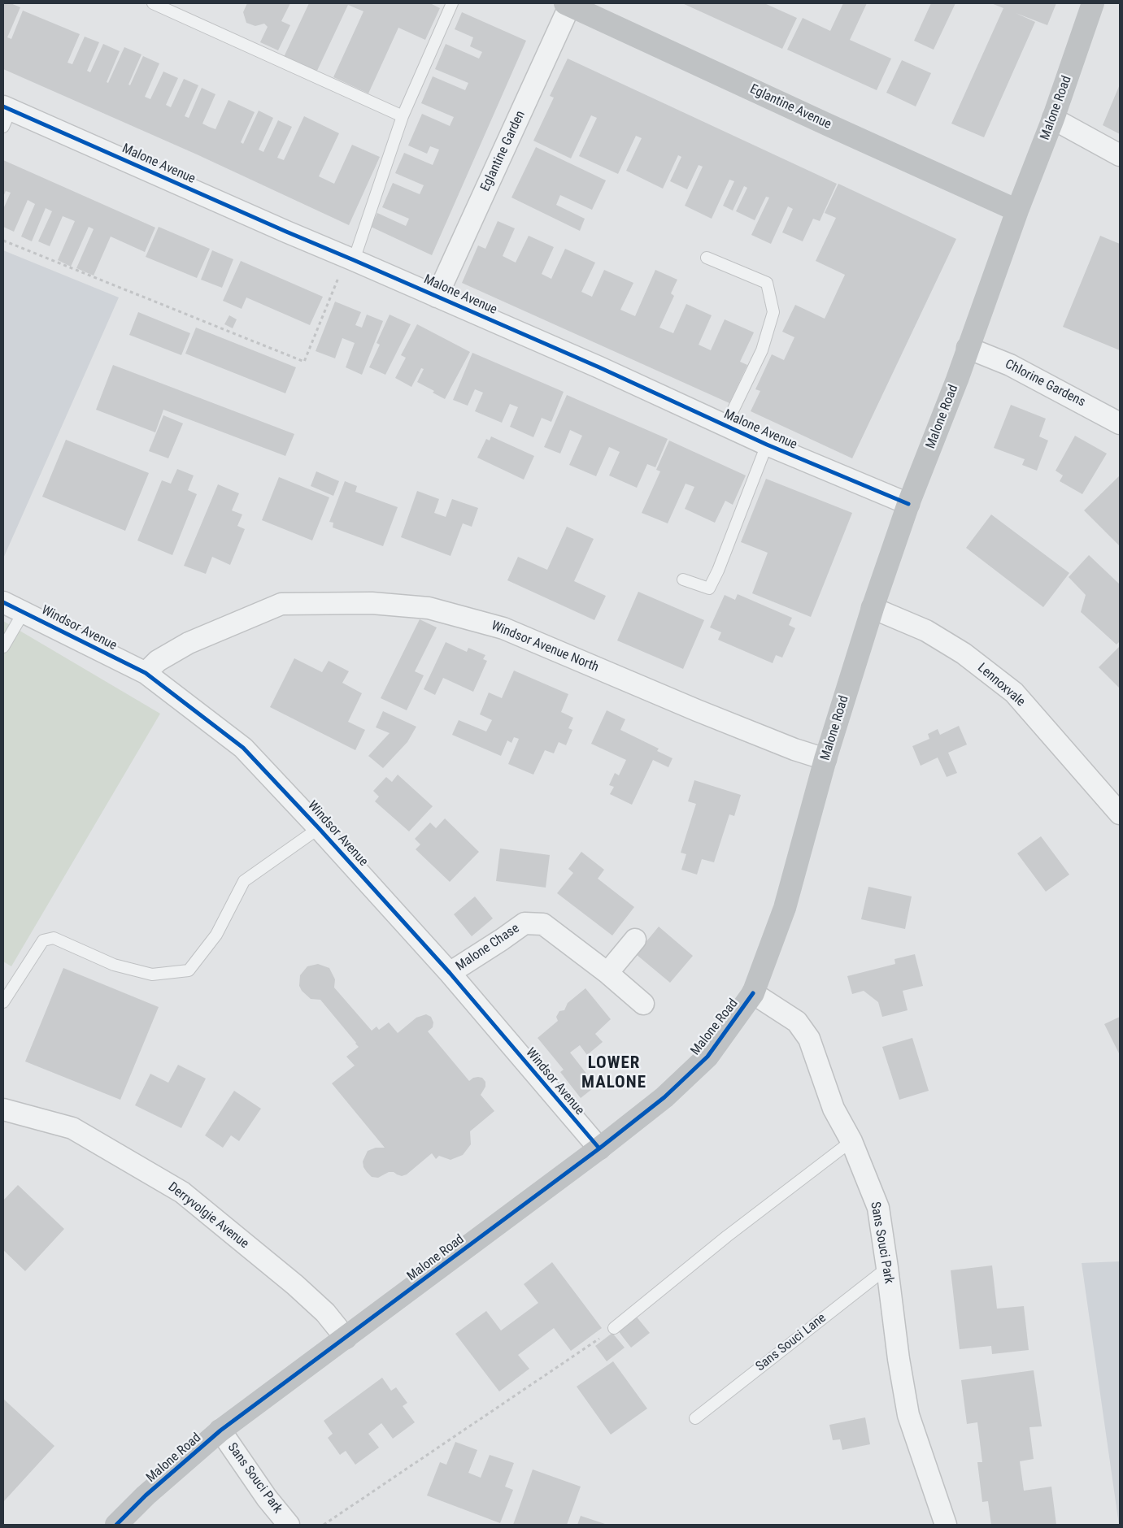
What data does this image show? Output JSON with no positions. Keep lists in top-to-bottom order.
{
  "streets": {
    "main road": ["Eglantine Avenue", "Malone Road"],
    "street": [
      "Eglantine Garden",
      "Malone Avenue",
      "Chlorine Gardens",
      "Windsor Avenue",
      "Windsor Avenue North",
      "Lennoxvale",
      "Malone Chase",
      "Derryvolgie Avenue",
      "Sans Souci Park"
    ],
    "lane": ["Sans Souci Lane"]
  },
  "crossings": [
    ["Eglantine Avenue", "Malone Road"],
    ["Eglantine Avenue", "Eglantine Garden"],
    ["Malone Road", "Malone Avenue"],
    ["Malone Road", "Chlorine Gardens"],
    ["Malone Road", "Windsor Avenue"],
    ["Malone Road", "Windsor Avenue North"],
    ["Malone Road", "Lennoxvale"],
    ["Malone Road", "Derryvolgie Avenue"],
    ["Malone Road", "Sans Souci Park"],
    ["Eglantine Garden", "Malone Avenue"],
    ["Windsor Avenue", "Windsor Avenue North"],
    ["Windsor Avenue", "Malone Chase"],
    ["Sans Souci Park", "Sans Souci Lane"]
  ],
  "districts": ["LOWER MALONE"]
}
